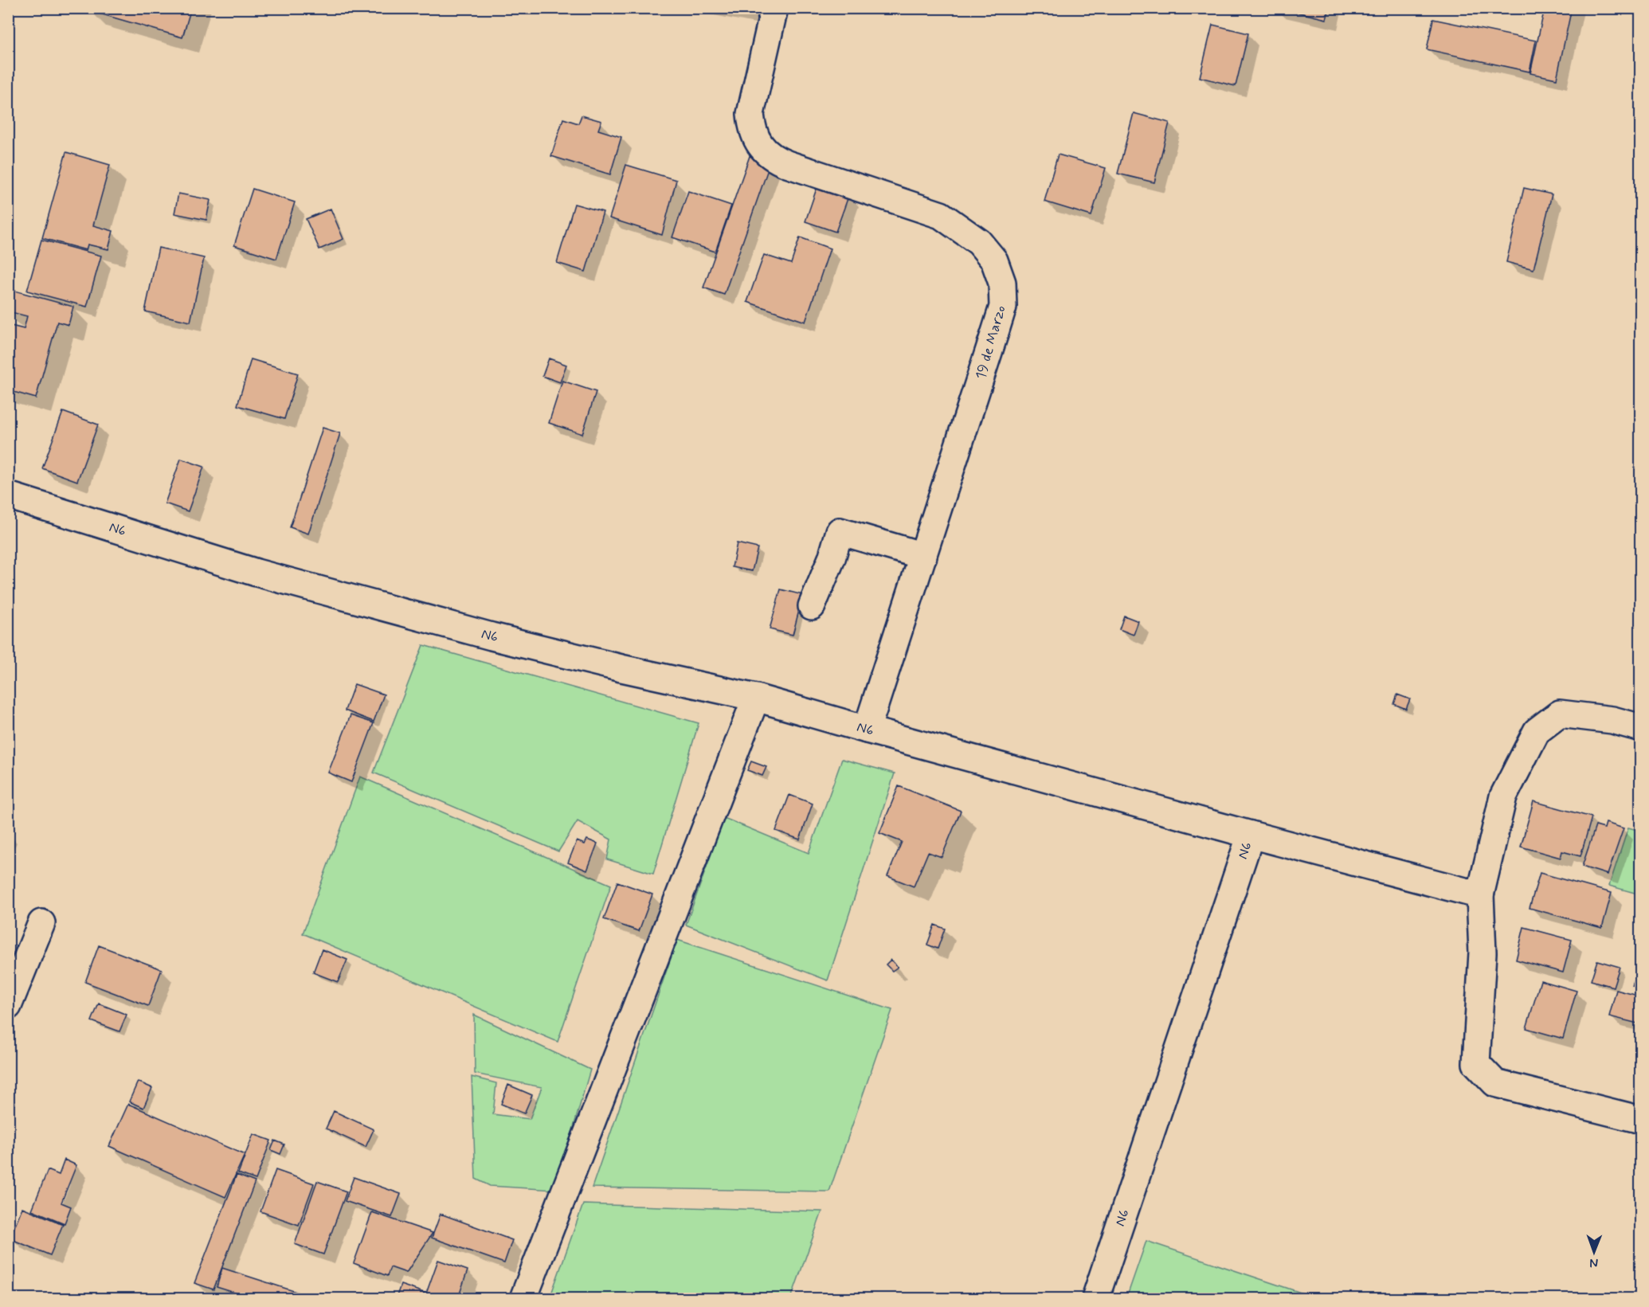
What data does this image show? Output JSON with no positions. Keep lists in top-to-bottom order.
{
  "streets": {
    "street": ["19 de Marzo", "N6"]
  },
  "crossings": [
    ["19 de Marzo", "N6"]
  ],
  "north": "bottom"
}
